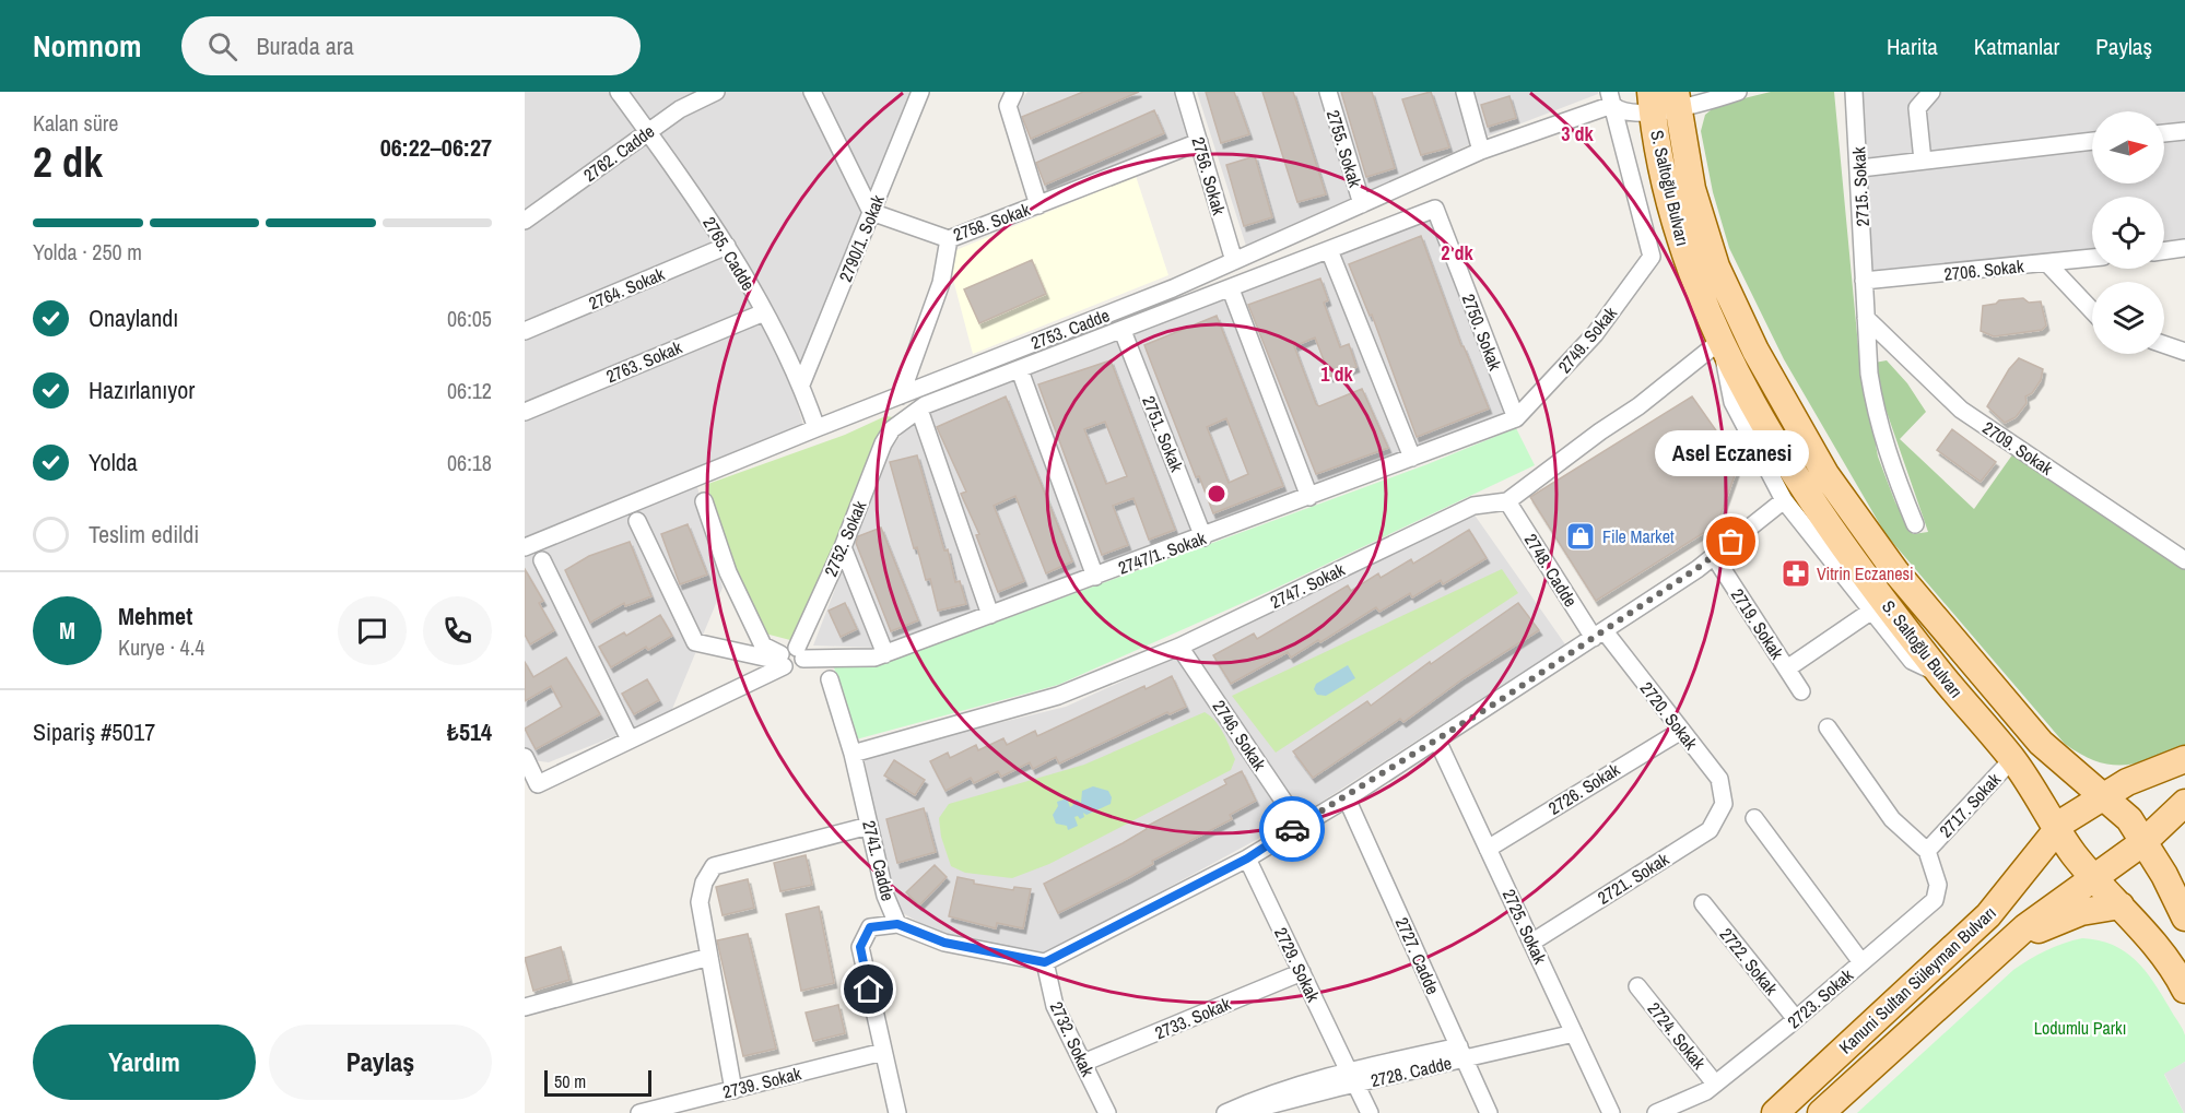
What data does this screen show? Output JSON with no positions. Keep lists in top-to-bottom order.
{
  "streets": {
    "main road": ["S. Saltoğlu Bulvarı", "Kanuni Sultan Süleyman Bulvarı"],
    "street": [
      "2755. Sokak",
      "2762. Cadde",
      "2756. Sokak",
      "2715. Sokak",
      "2758. Sokak",
      "2790/1. Sokak",
      "2765. Cadde",
      "2706. Sokak",
      "2764. Sokak",
      "2753. Cadde",
      "2750. Sokak",
      "2749. Sokak",
      "2763. Sokak",
      "2751. Sokak",
      "2709. Sokak",
      "2752. Sokak",
      "2747/1. Sokak",
      "2748. Cadde",
      "2747. Sokak",
      "2719. Sokak",
      "2720. Sokak",
      "2746. Sokak",
      "2726. Sokak",
      "2717. Sokak",
      "2741. Cadde",
      "2721. Sokak",
      "2725. Sokak",
      "2727. Cadde",
      "2722. Sokak",
      "2729. Sokak",
      "2723. Sokak",
      "2733. Sokak",
      "2724. Sokak",
      "2732. Sokak",
      "2728. Cadde",
      "2739. Sokak"
    ]
  },
  "crossings": [
    ["2755. Sokak", "2753. Cadde"],
    ["2762. Cadde", "2765. Cadde"],
    ["2756. Sokak", "2758. Sokak"],
    ["2756. Sokak", "2753. Cadde"],
    ["2715. Sokak", "2706. Sokak"],
    ["2715. Sokak", "2709. Sokak"],
    ["S. Saltoğlu Bulvarı", "2747. Sokak"],
    ["S. Saltoğlu Bulvarı", "2717. Sokak"],
    ["S. Saltoğlu Bulvarı", "Kanuni Sultan Süleyman Bulvarı"],
    ["2758. Sokak", "2790/1. Sokak"],
    ["2790/1. Sokak", "2765. Cadde"],
    ["2765. Cadde", "2764. Sokak"],
    ["2765. Cadde", "2753. Cadde"],
    ["2765. Cadde", "2763. Sokak"],
    ["2753. Cadde", "2749. Sokak"],
    ["2750. Sokak", "2749. Sokak"],
    ["2750. Sokak", "2747/1. Sokak"],
    ["2749. Sokak", "2747/1. Sokak"],
    ["2751. Sokak", "2747/1. Sokak"],
    ["2752. Sokak", "2747/1. Sokak"],
    ["2748. Cadde", "2747. Sokak"],
    ["2748. Cadde", "2720. Sokak"],
    ["2747. Sokak", "2746. Sokak"],
    ["2747. Sokak", "2741. Cadde"],
    ["2720. Sokak", "2726. Sokak"],
    ["2720. Sokak", "2721. Sokak"],
    ["2726. Sokak", "2725. Sokak"],
    ["2717. Sokak", "2723. Sokak"],
    ["2741. Cadde", "2732. Sokak"],
    ["2721. Sokak", "2725. Sokak"],
    ["2725. Sokak", "2728. Cadde"],
    ["2727. Cadde", "2728. Cadde"],
    ["2722. Sokak", "2723. Sokak"],
    ["2729. Sokak", "2733. Sokak"],
    ["2729. Sokak", "2728. Cadde"],
    ["2723. Sokak", "2724. Sokak"],
    ["2733. Sokak", "2732. Sokak"]
  ],
  "parks": ["Lodumlu Parkı"],
  "places": {
    "shop": ["File Market"],
    "other": ["Asel Eczanesi"],
    "pharmacy": ["Vitrin Eczanesi"]
  },
  "scale_bar": "50 m",
  "north": "right",
  "page": {
    "header": "Nomnom",
    "search": "Burada ara",
    "nav": ["Harita", "Katmanlar", "Paylaş"],
    "heading": ["2 dk", "Kalan süre", "06:22–06:27"],
    "panel": [
      "Mehmet",
      "Kurye · 4.4",
      "Sipariş #5017",
      "₺514"
    ],
    "bar": "Yolda · 250 m",
    "list": [
      ["Onaylandı", "06:05"],
      ["Hazırlanıyor", "06:12"],
      ["Yolda", "06:18"],
      "Teslim edildi"
    ],
    "bubble": "Asel Eczanesi",
    "round": "M",
    "buttons": ["Yardım", "Paylaş"],
    "scale": "50 m"
  },
  "rings": ["3 dk", "2 dk", "1 dk"]
}
